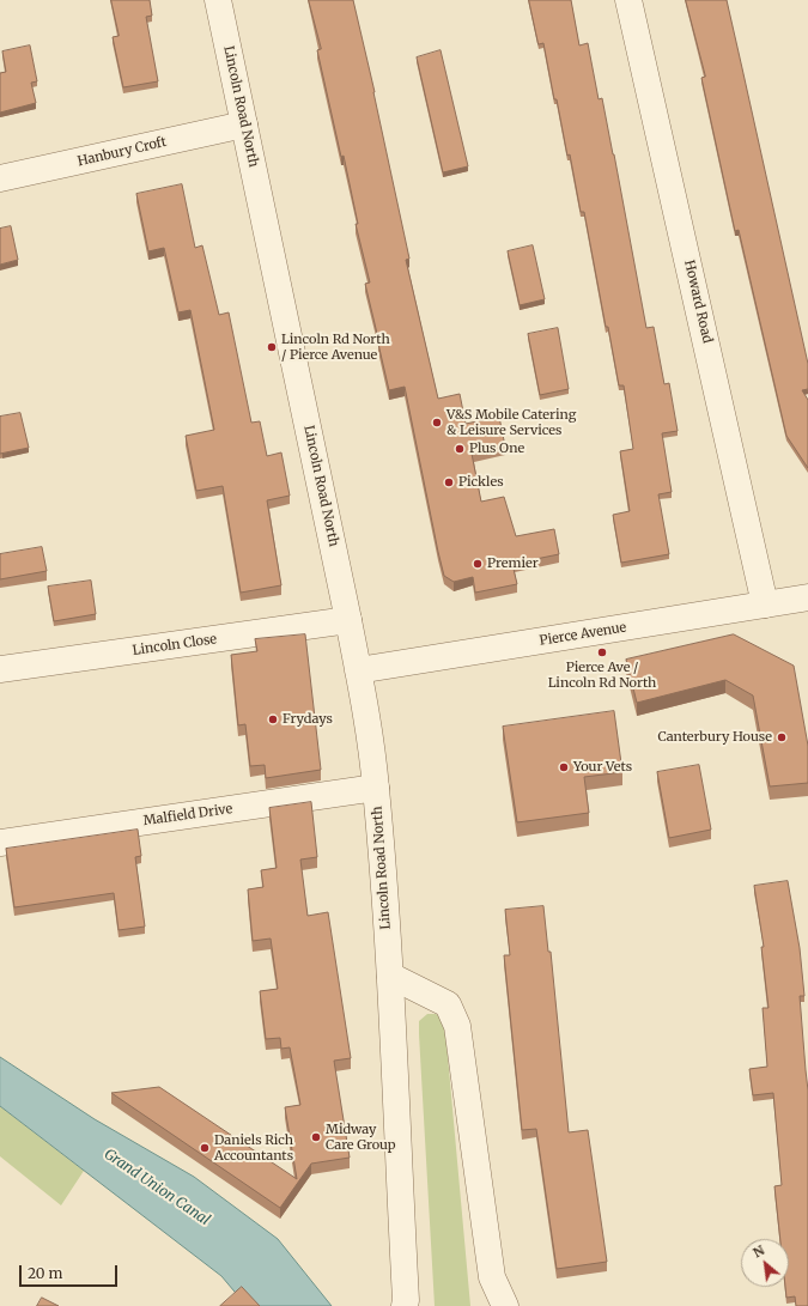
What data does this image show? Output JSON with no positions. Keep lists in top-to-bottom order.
{
  "streets": {
    "street": [
      "Lincoln Road North",
      "Hanbury Croft",
      "Howard Road",
      "Pierce Avenue",
      "Lincoln Close",
      "Malfield Drive"
    ]
  },
  "crossings": [
    ["Lincoln Road North", "Hanbury Croft"],
    ["Lincoln Road North", "Pierce Avenue"],
    ["Lincoln Road North", "Lincoln Close"],
    ["Lincoln Road North", "Malfield Drive"],
    ["Howard Road", "Pierce Avenue"]
  ],
  "water": ["Grand Union Canal"],
  "places": [
    "Lincoln Rd North / Pierce Avenue",
    "V&S Mobile Catering & Leisure Services",
    "Plus One",
    "Pickles",
    "Premier",
    "Pierce Ave / Lincoln Rd North",
    "Frydays",
    "Canterbury House",
    "Your Vets",
    "Midway Care Group",
    "Daniels Rich Accountants"
  ],
  "scale_bar": "20 m",
  "north": "top left"
}
